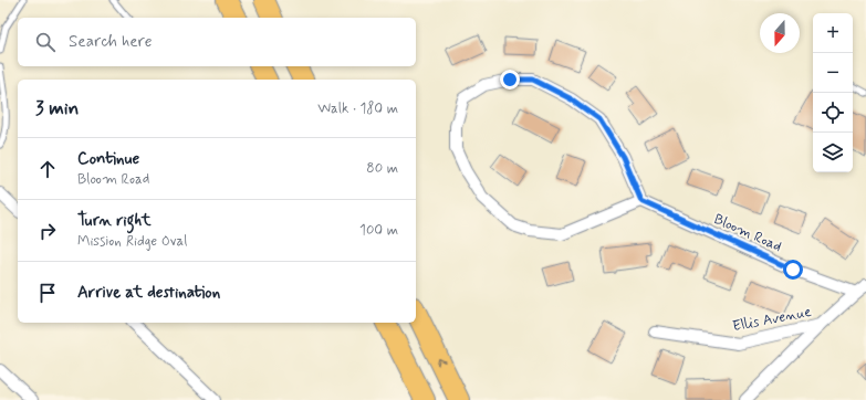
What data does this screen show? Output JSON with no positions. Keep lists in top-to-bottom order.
{
  "streets": {
    "street": ["Bloom Road", "Ellis Avenue"]
  },
  "crossings": [
    ["Bloom Road", "Ellis Avenue"]
  ],
  "north": "bottom",
  "page": {
    "map_buttons": ["+", "−"],
    "search": "Search here",
    "heading": ["3 min", "Walk · 180 m"],
    "list": [
      ["Continue", "Bloom Road", "80 m"],
      ["Turn right", "Mission Ridge Oval", "100 m"],
      "Arrive at destination"
    ]
  }
}
